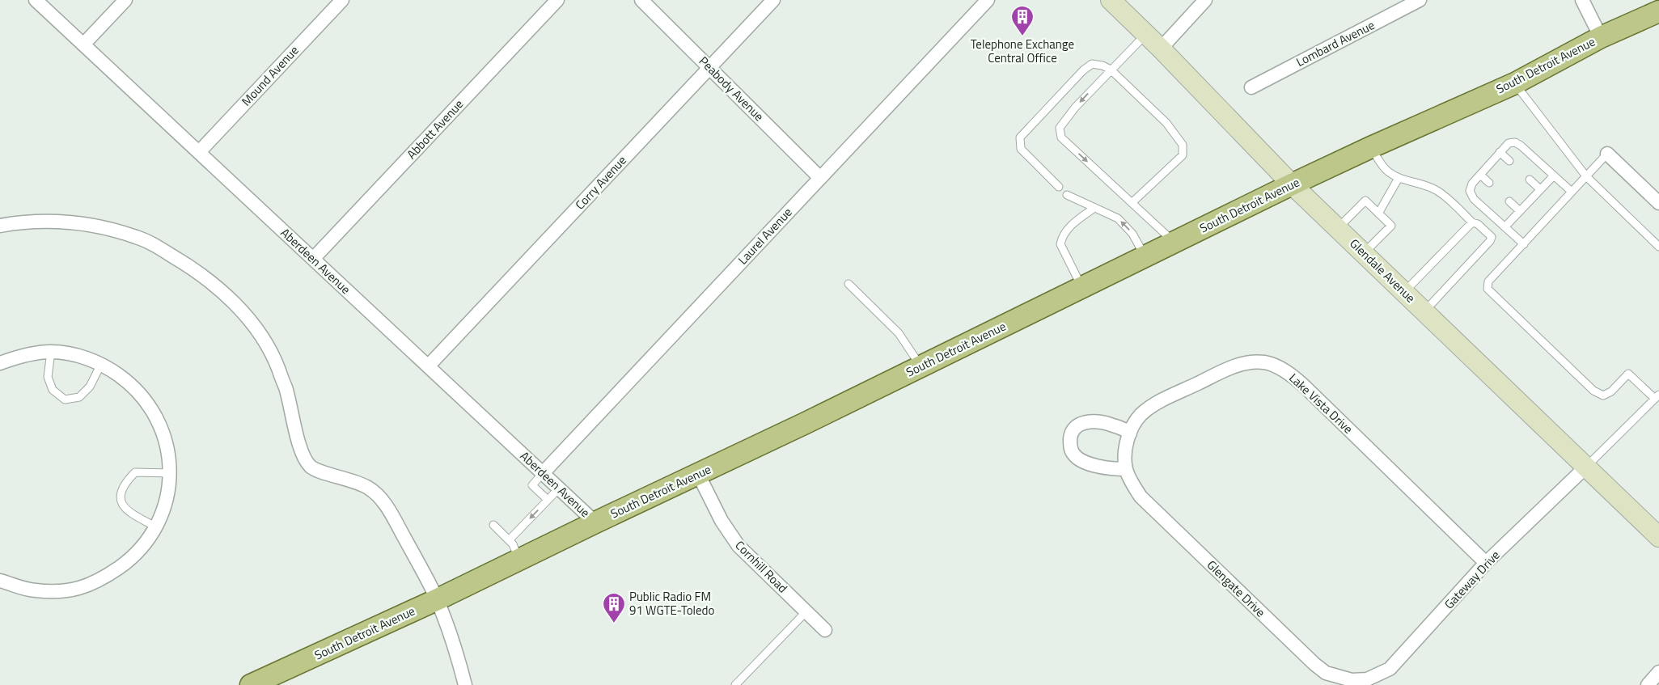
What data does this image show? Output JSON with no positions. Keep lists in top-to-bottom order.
{
  "streets": {
    "main road": ["South Detroit Avenue", "Glendale Avenue"],
    "street": [
      "Lombard Avenue",
      "Mound Avenue",
      "Peabody Avenue",
      "Abbott Avenue",
      "Corry Avenue",
      "Laurel Avenue",
      "Aberdeen Avenue",
      "Lake Vista Drive",
      "Cornhill Road",
      "Gateway Drive",
      "Glengate Drive"
    ]
  },
  "crossings": [
    ["South Detroit Avenue", "Aberdeen Avenue"],
    ["South Detroit Avenue", "Glendale Avenue"],
    ["South Detroit Avenue", "Cornhill Road"],
    ["Mound Avenue", "Aberdeen Avenue"],
    ["Peabody Avenue", "Corry Avenue"],
    ["Peabody Avenue", "Laurel Avenue"],
    ["Abbott Avenue", "Aberdeen Avenue"],
    ["Corry Avenue", "Aberdeen Avenue"],
    ["Laurel Avenue", "Aberdeen Avenue"],
    ["Glendale Avenue", "Gateway Drive"],
    ["Lake Vista Drive", "Gateway Drive"],
    ["Lake Vista Drive", "Glengate Drive"],
    ["Gateway Drive", "Glengate Drive"]
  ],
  "places": {
    "building": ["Telephone Exchange Central Office", "Public Radio FM 91 WGTE-Toledo"]
  }
}
